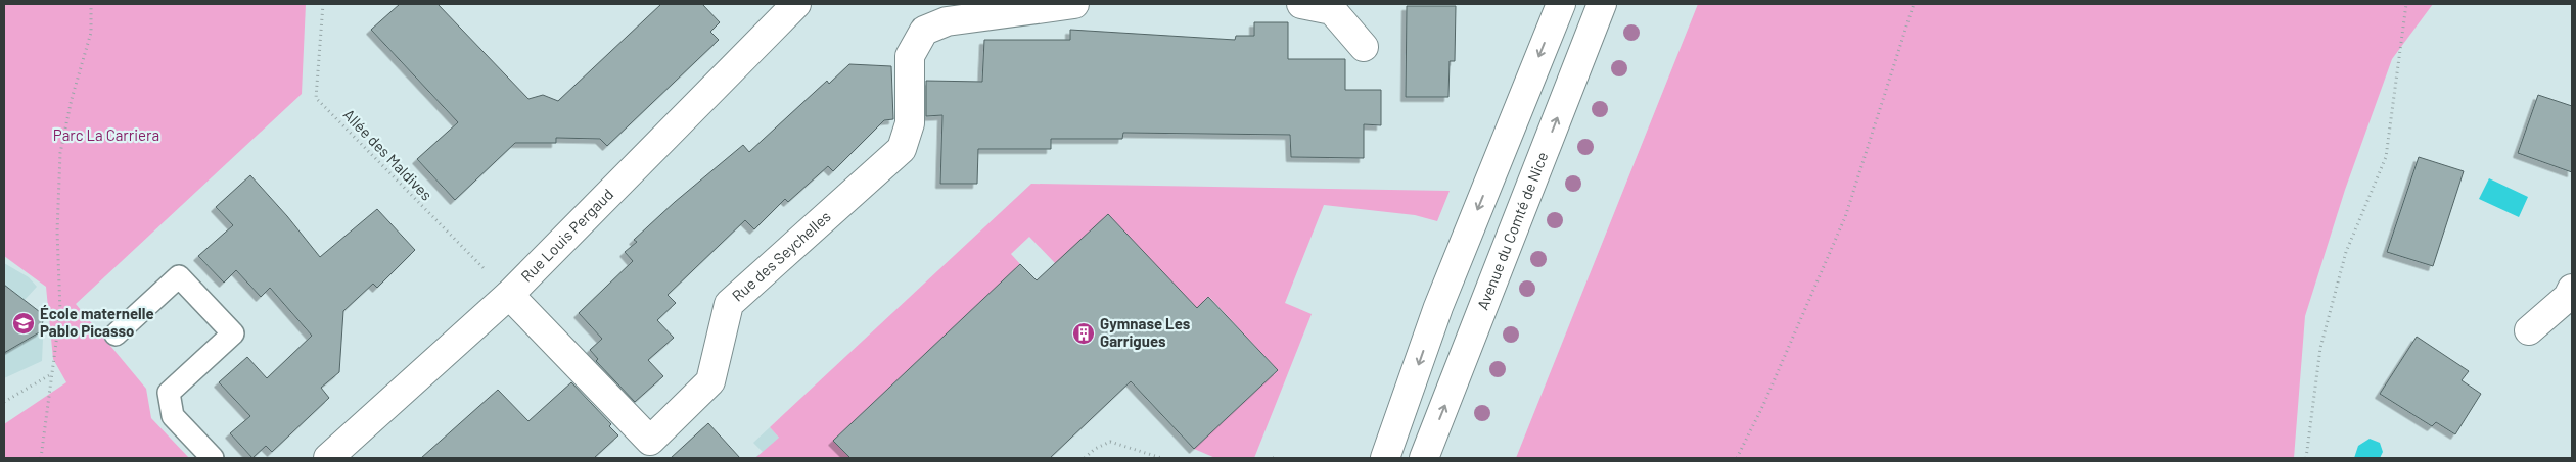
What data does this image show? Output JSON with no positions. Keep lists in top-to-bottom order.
{
  "streets": {
    "street": ["Avenue du Comté de Nice", "Rue Louis Pergaud", "Rue des Seychelles"],
    "path": ["Allée des Maldives"]
  },
  "crossings": [
    ["Allée des Maldives", "Rue Louis Pergaud"],
    ["Allée des Maldives", "Rue des Seychelles"],
    ["Rue Louis Pergaud", "Rue des Seychelles"]
  ],
  "parks": ["Parc La Carriera"],
  "places": {
    "school or university": ["École maternelle Pablo Picasso"],
    "building": ["Gymnase Les Garrigues"]
  }
}
